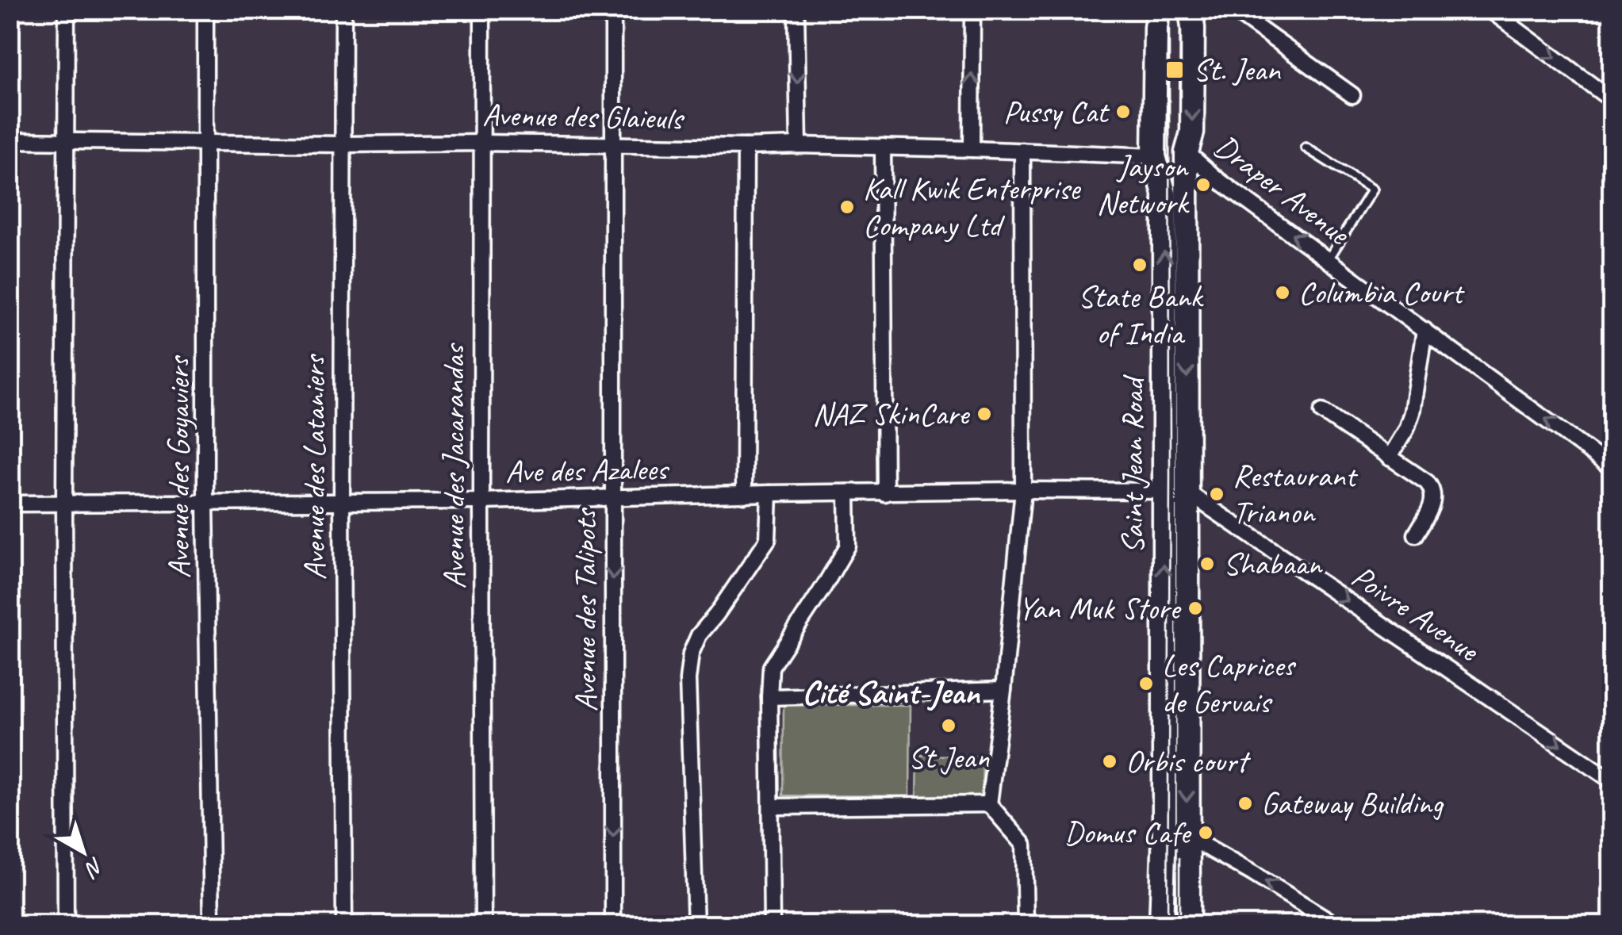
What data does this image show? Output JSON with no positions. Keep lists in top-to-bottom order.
{
  "streets": {
    "main road": ["Saint Jean Road"],
    "street": [
      "Avenue des Glaieuls",
      "Draper Avenue",
      "Avenue des Jacarandas",
      "Avenue des Goyaviers",
      "Avenue des Lataniers",
      "Ave des Azalees",
      "Avenue des Talipots",
      "Poivre Avenue"
    ]
  },
  "crossings": [
    ["Avenue des Glaieuls", "Saint Jean Road"],
    ["Avenue des Glaieuls", "Avenue des Jacarandas"],
    ["Avenue des Glaieuls", "Avenue des Goyaviers"],
    ["Avenue des Glaieuls", "Avenue des Lataniers"],
    ["Avenue des Glaieuls", "Avenue des Talipots"],
    ["Draper Avenue", "Saint Jean Road"],
    ["Saint Jean Road", "Ave des Azalees"],
    ["Saint Jean Road", "Poivre Avenue"],
    ["Avenue des Jacarandas", "Ave des Azalees"],
    ["Avenue des Goyaviers", "Ave des Azalees"],
    ["Avenue des Lataniers", "Ave des Azalees"],
    ["Ave des Azalees", "Avenue des Talipots"]
  ],
  "one_way": ["Draper Avenue", "Poivre Avenue"],
  "districts": ["Cité Saint-Jean"],
  "places": {
    "transit": ["St. Jean"],
    "other": [
      "Pussy Cat",
      "Jayson Network",
      "Kall Kwik Enterprise Company Ltd",
      "State Bank of India",
      "Columbia Court",
      "NAZ SkinCare",
      "Restaurant Trianon",
      "Shabaan",
      "Yan Muk Store",
      "Les Caprices de Gervais",
      "St Jean",
      "Orbis court",
      "Gateway Building",
      "Domus Cafe"
    ]
  },
  "north": "bottom right"
}
